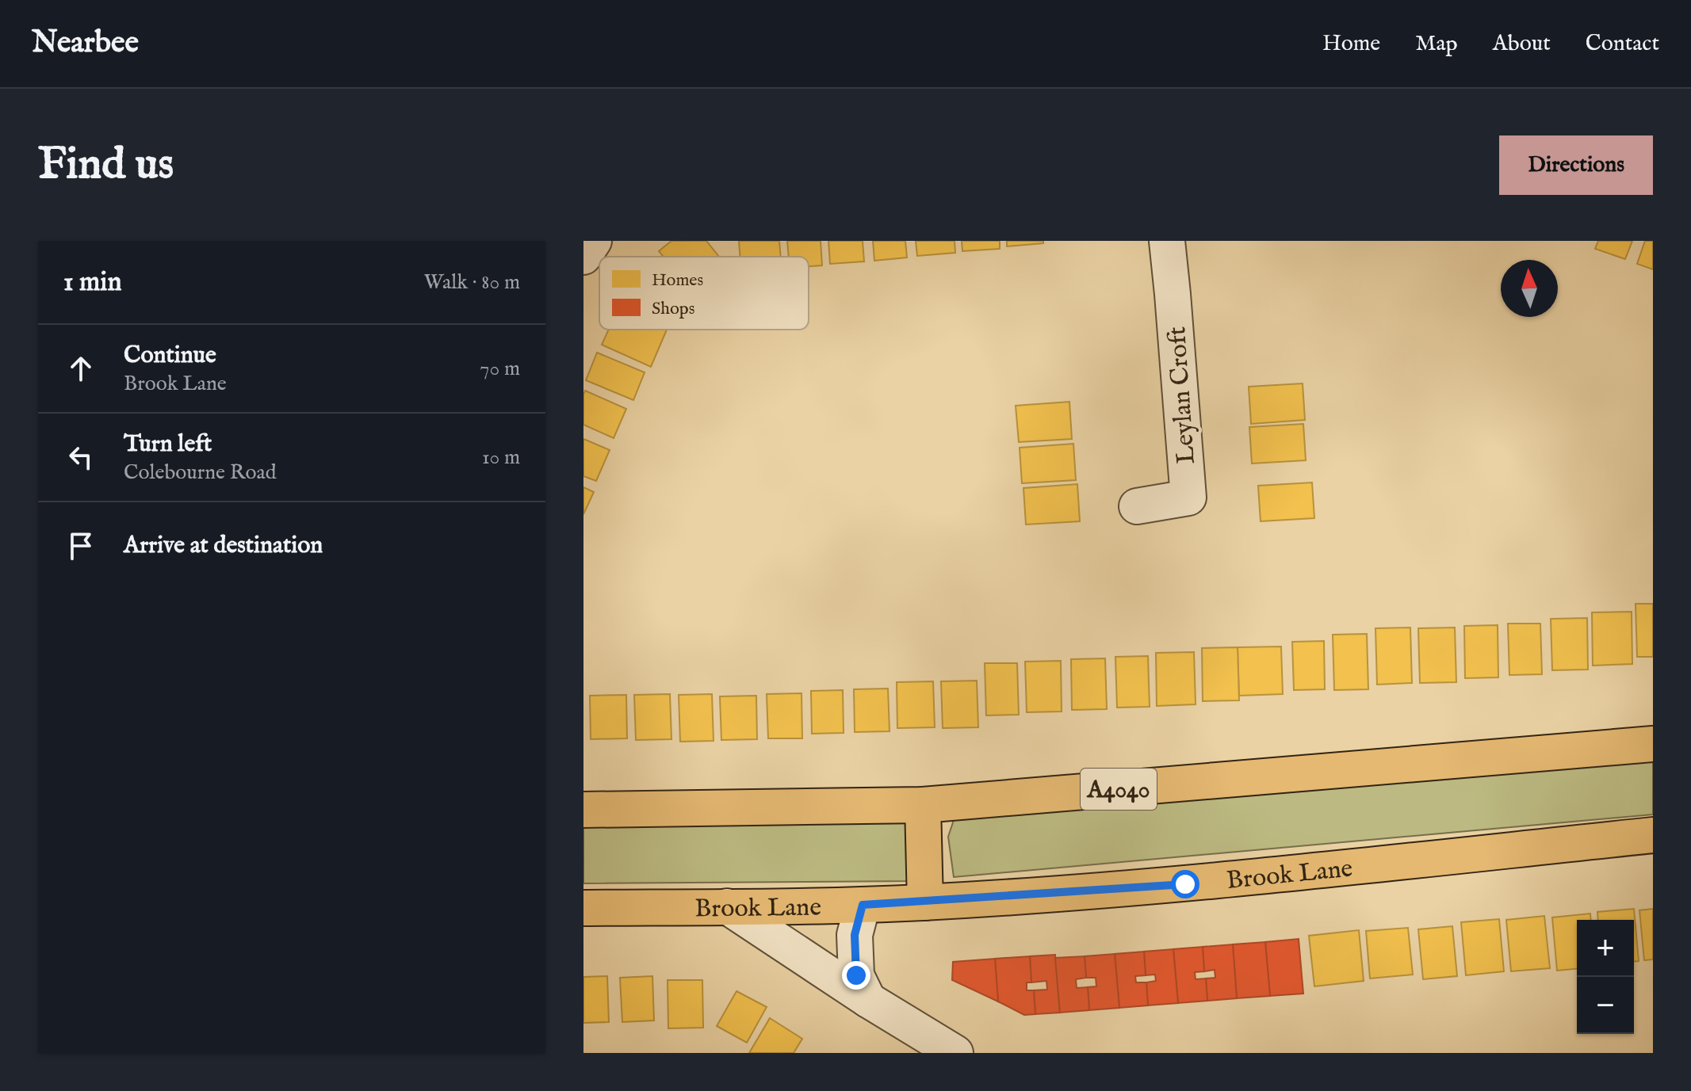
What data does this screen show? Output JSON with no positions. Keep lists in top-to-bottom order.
{
  "streets": {
    "main road": ["A4040", "Brook Lane"],
    "street": ["Leylan Croft"]
  },
  "legend": ["Homes", "Shops"],
  "north": "top",
  "page": {
    "header": "Nearbee",
    "nav": [
      "Home",
      "Map",
      "About",
      "Contact"
    ],
    "buttons": "Directions",
    "title": "Find us",
    "heading": ["1 min", "Walk · 80 m"],
    "list": [
      ["Continue", "Brook Lane", "70 m"],
      ["Turn left", "Colebourne Road", "10 m"],
      "Arrive at destination"
    ],
    "map_buttons": ["+", "−"]
  }
}
